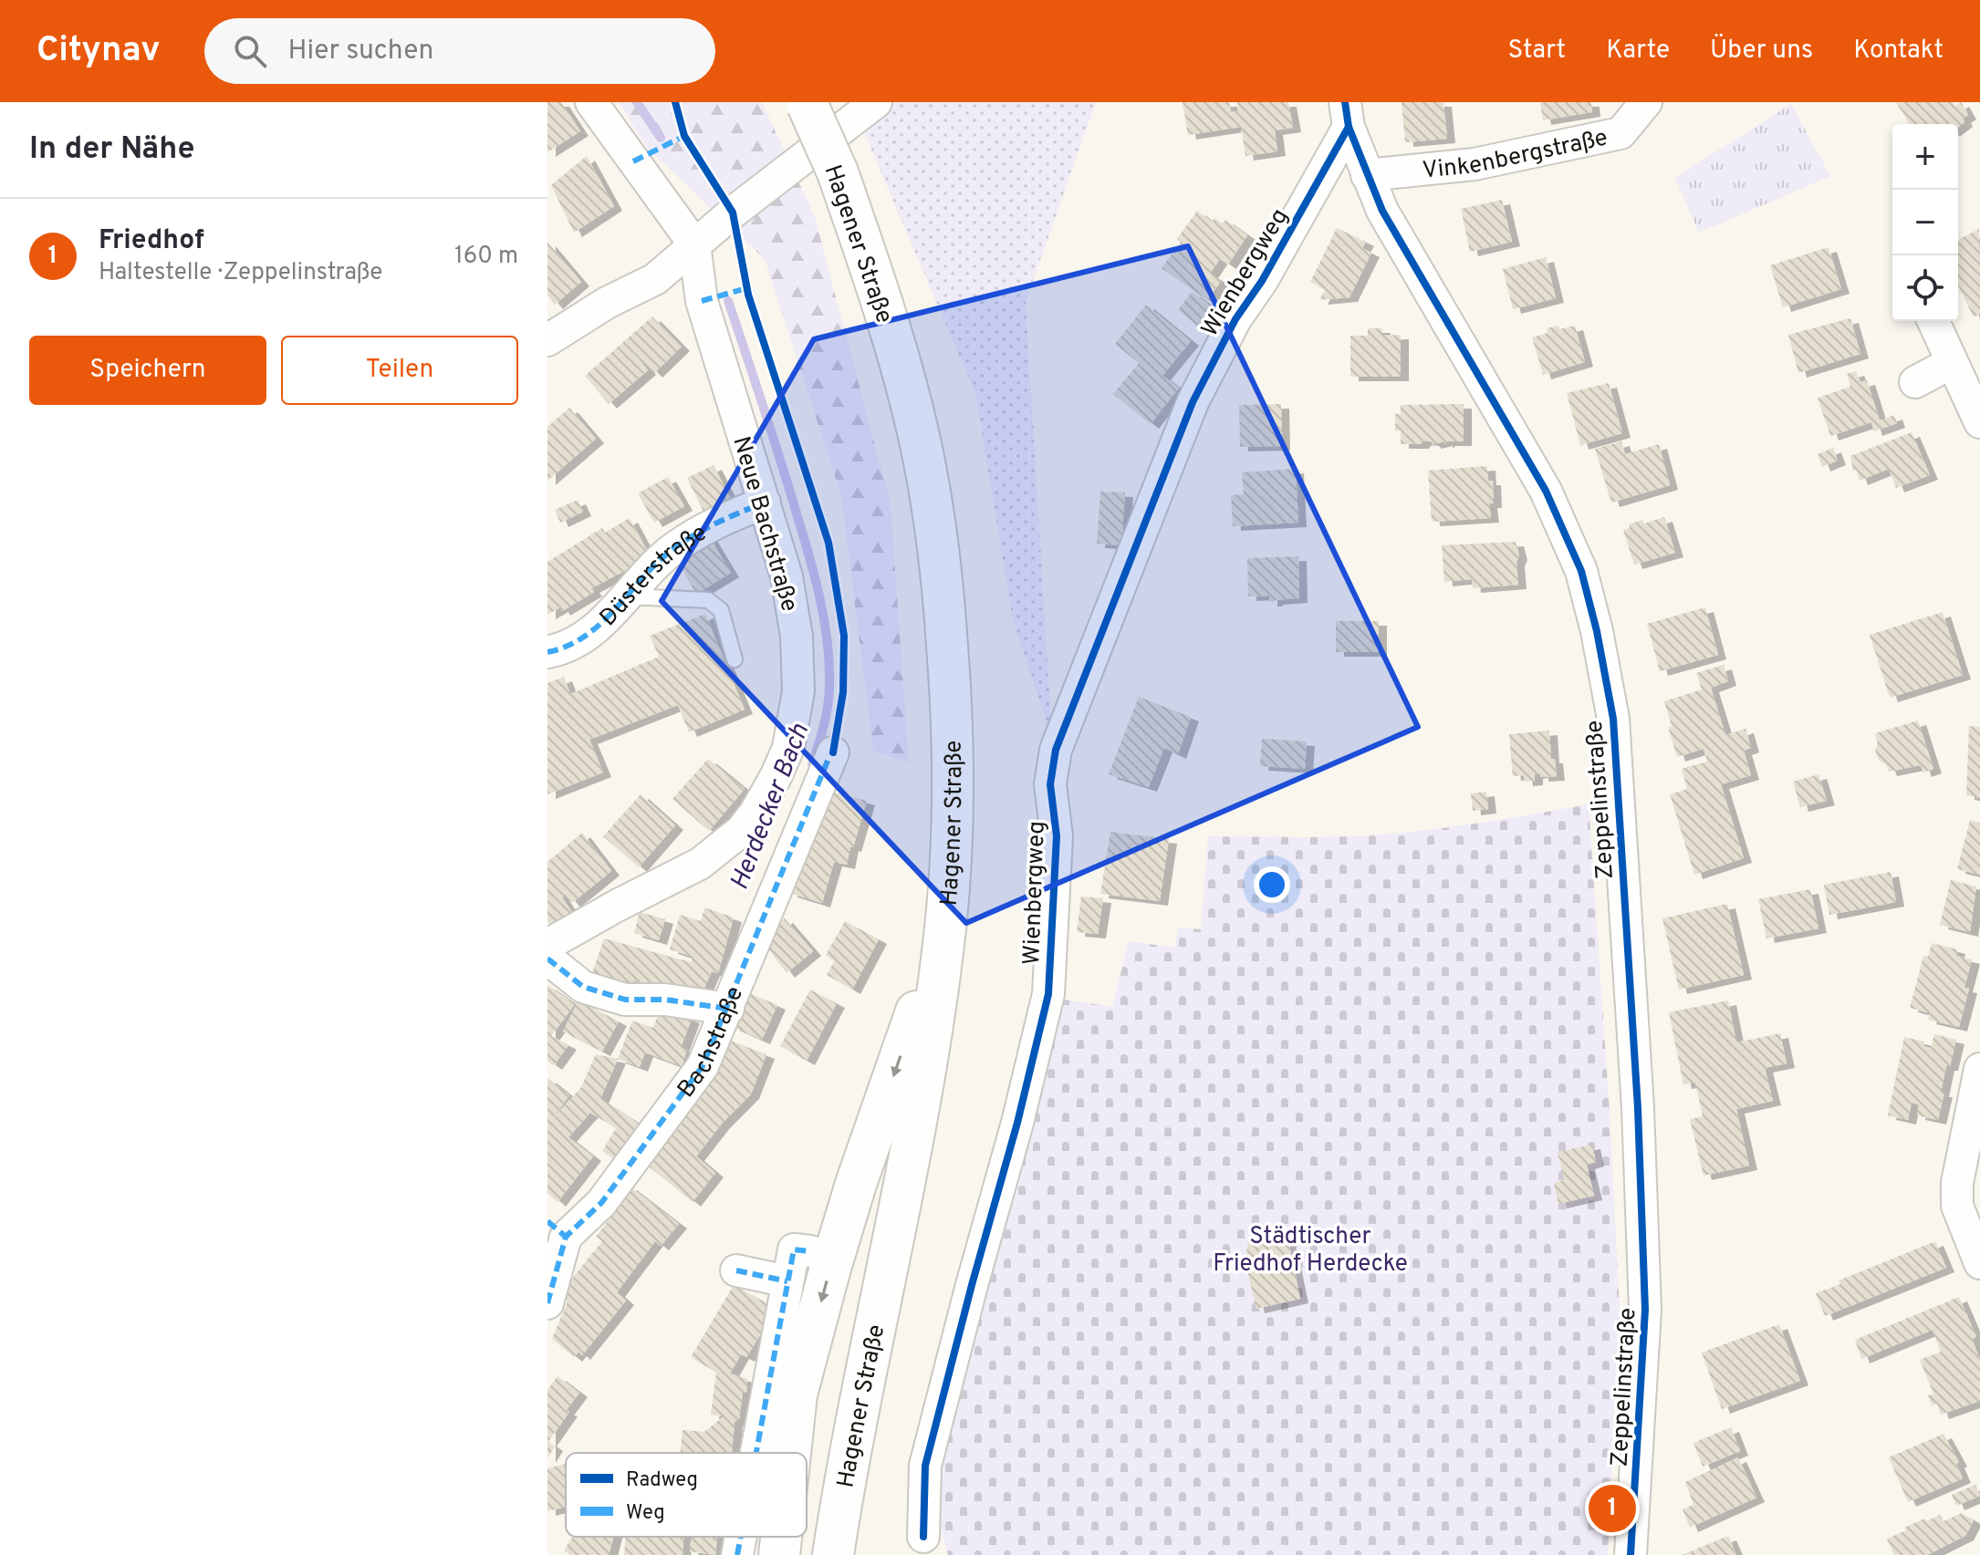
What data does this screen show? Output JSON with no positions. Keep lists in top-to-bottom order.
{
  "streets": {
    "main road": ["Hagener Straße"],
    "street": [
      "Vinkenbergstraße",
      "Wienbergweg",
      "Neue Bachstraße",
      "Düsterstraße",
      "Zeppelinstraße",
      "Bachstraße"
    ]
  },
  "crossings": [
    ["Vinkenbergstraße", "Zeppelinstraße"],
    ["Wienbergweg", "Zeppelinstraße"],
    ["Neue Bachstraße", "Düsterstraße"]
  ],
  "water": ["Herdecker Bach"],
  "parks": ["Städtischer Friedhof Herdecke"],
  "legend": ["Radweg", "Weg"],
  "page": {
    "header": "Citynav",
    "search": "Hier suchen",
    "nav": [
      "Start",
      "Karte",
      "Über uns",
      "Kontakt"
    ],
    "heading": "In der Nähe",
    "map_buttons": ["+", "−"],
    "list": [
      {
        "mark": "1",
        "name": "Friedhof",
        "note": "Haltestelle · Zeppelinstraße",
        "value": "160 m"
      }
    ],
    "buttons": ["Speichern", "Teilen"],
    "pins": "1"
  }
}
